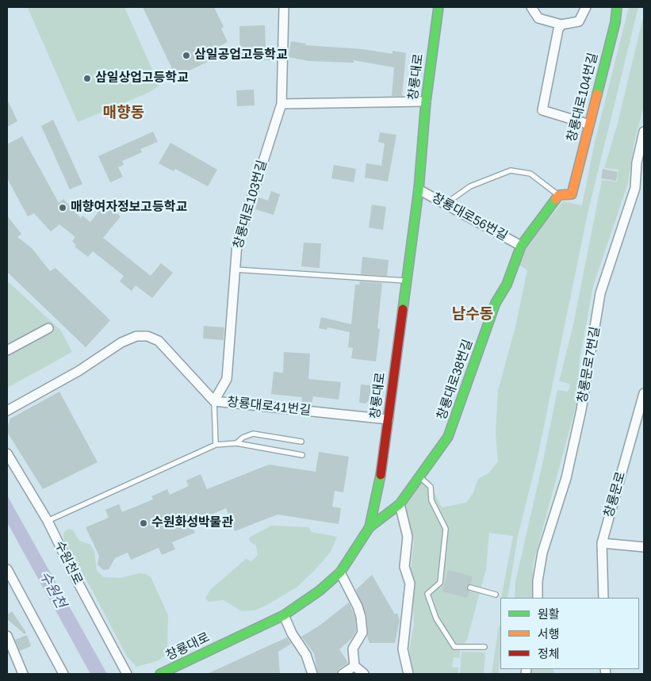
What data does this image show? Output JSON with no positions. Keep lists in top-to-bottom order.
{
  "streets": {
    "street": [
      "창룡대로",
      "창룡대로104번길",
      "창룡대로103번길",
      "창룡대로56번길",
      "창룡문로7번길",
      "창룡대로38번길",
      "창룡대로41번길",
      "창룡문로",
      "수원천로"
    ]
  },
  "crossings": [
    ["창룡대로", "창룡대로56번길"],
    ["창룡대로", "창룡대로38번길"],
    ["창룡대로", "창룡대로41번길"],
    ["창룡대로104번길", "창룡대로38번길"],
    ["창룡대로103번길", "창룡대로41번길"],
    ["창룡대로56번길", "창룡대로38번길"]
  ],
  "districts": ["매향동", "남수동"],
  "water": ["수원천"],
  "places": [
    "삼일공업고등학교",
    "삼일상업고등학교",
    "매향여자정보고등학교",
    "수원화성박물관"
  ],
  "legend": ["원활", "서행", "정체"]
}
